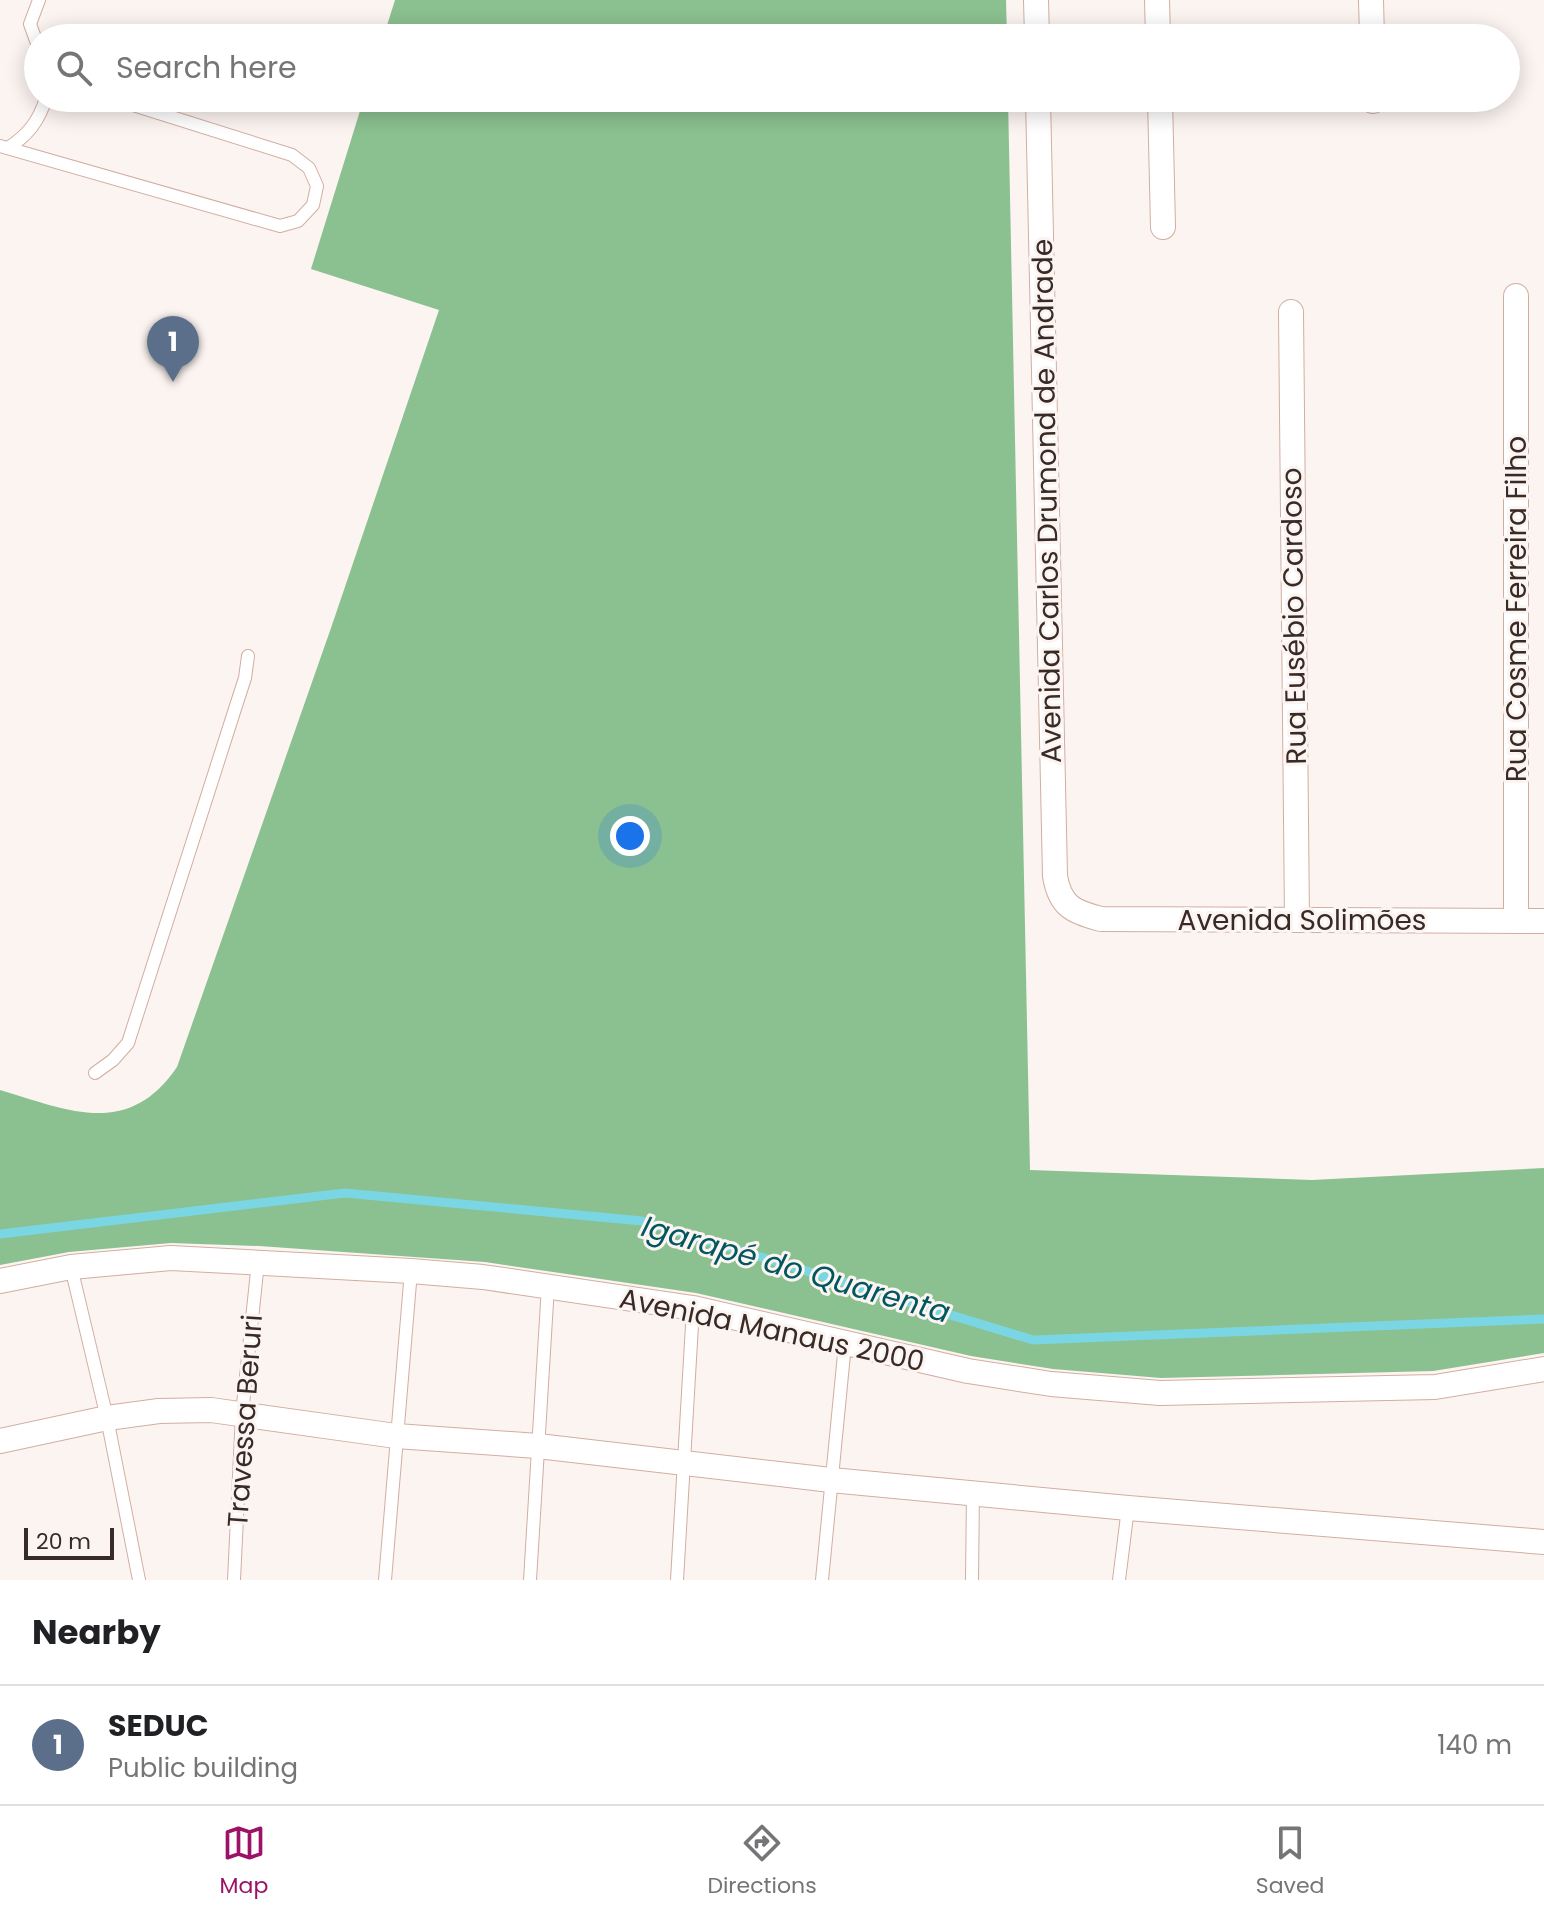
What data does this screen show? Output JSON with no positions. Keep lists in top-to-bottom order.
{
  "streets": {
    "street": [
      "Avenida Carlos Drumond de Andrade",
      "Rua Cosme Ferreira Filho",
      "Rua Eusébio Cardoso",
      "Avenida Solimões",
      "Avenida Manaus 2000"
    ],
    "lane": ["Travessa Beruri"]
  },
  "crossings": [
    ["Avenida Carlos Drumond de Andrade", "Avenida Solimões"],
    ["Rua Cosme Ferreira Filho", "Avenida Solimões"],
    ["Rua Eusébio Cardoso", "Avenida Solimões"],
    ["Avenida Manaus 2000", "Travessa Beruri"]
  ],
  "water": ["Igarapé do Quarenta"],
  "scale_bar": "20 m",
  "page": {
    "search": "Search here",
    "pins": "1",
    "scale": "20 m",
    "heading": "Nearby",
    "list": [
      {
        "mark": "1",
        "name": "SEDUC",
        "note": "Public building",
        "value": "140 m"
      }
    ],
    "nav": ["Map", "Directions", "Saved"]
  }
}
